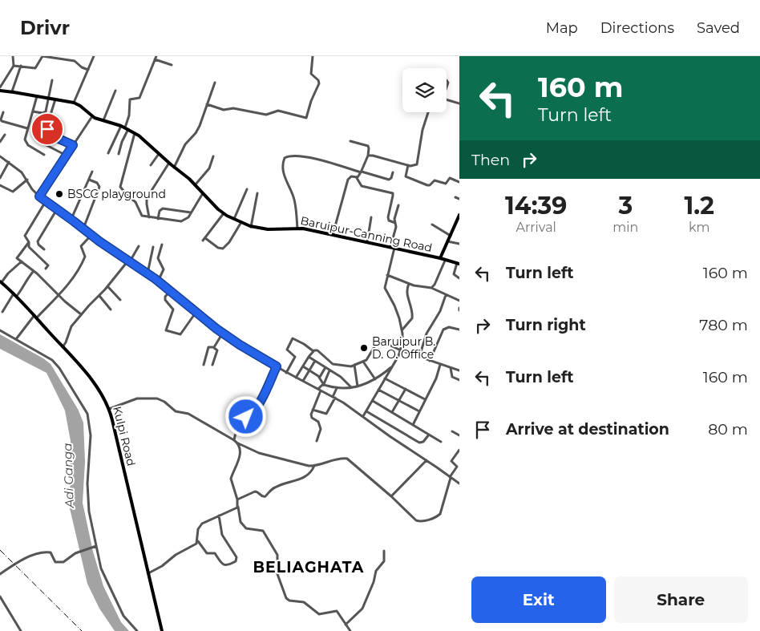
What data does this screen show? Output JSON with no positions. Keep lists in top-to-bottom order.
{
  "streets": {
    "main road": ["Baruipur-Canning Road", "Kulpi Road"]
  },
  "districts": ["BELIAGHATA"],
  "water": ["Adi Ganga"],
  "places": ["BSCC playground", "Baruipur B. D. O. Office"],
  "page": {
    "header": "Drivr",
    "nav": ["Map", "Directions", "Saved"],
    "turn": ["160 m", "Turn left"],
    "then": "Then",
    "eta": [
      "14:39",
      "Arrival",
      "3",
      "min",
      "1.2",
      "km"
    ],
    "list": [
      {
        "name": "Turn left",
        "value": "160 m"
      },
      {
        "name": "Turn right",
        "value": "780 m"
      },
      {
        "name": "Turn left",
        "value": "160 m"
      },
      {
        "name": "Arrive at destination",
        "value": "80 m"
      }
    ],
    "buttons": ["Exit", "Share"]
  }
}
